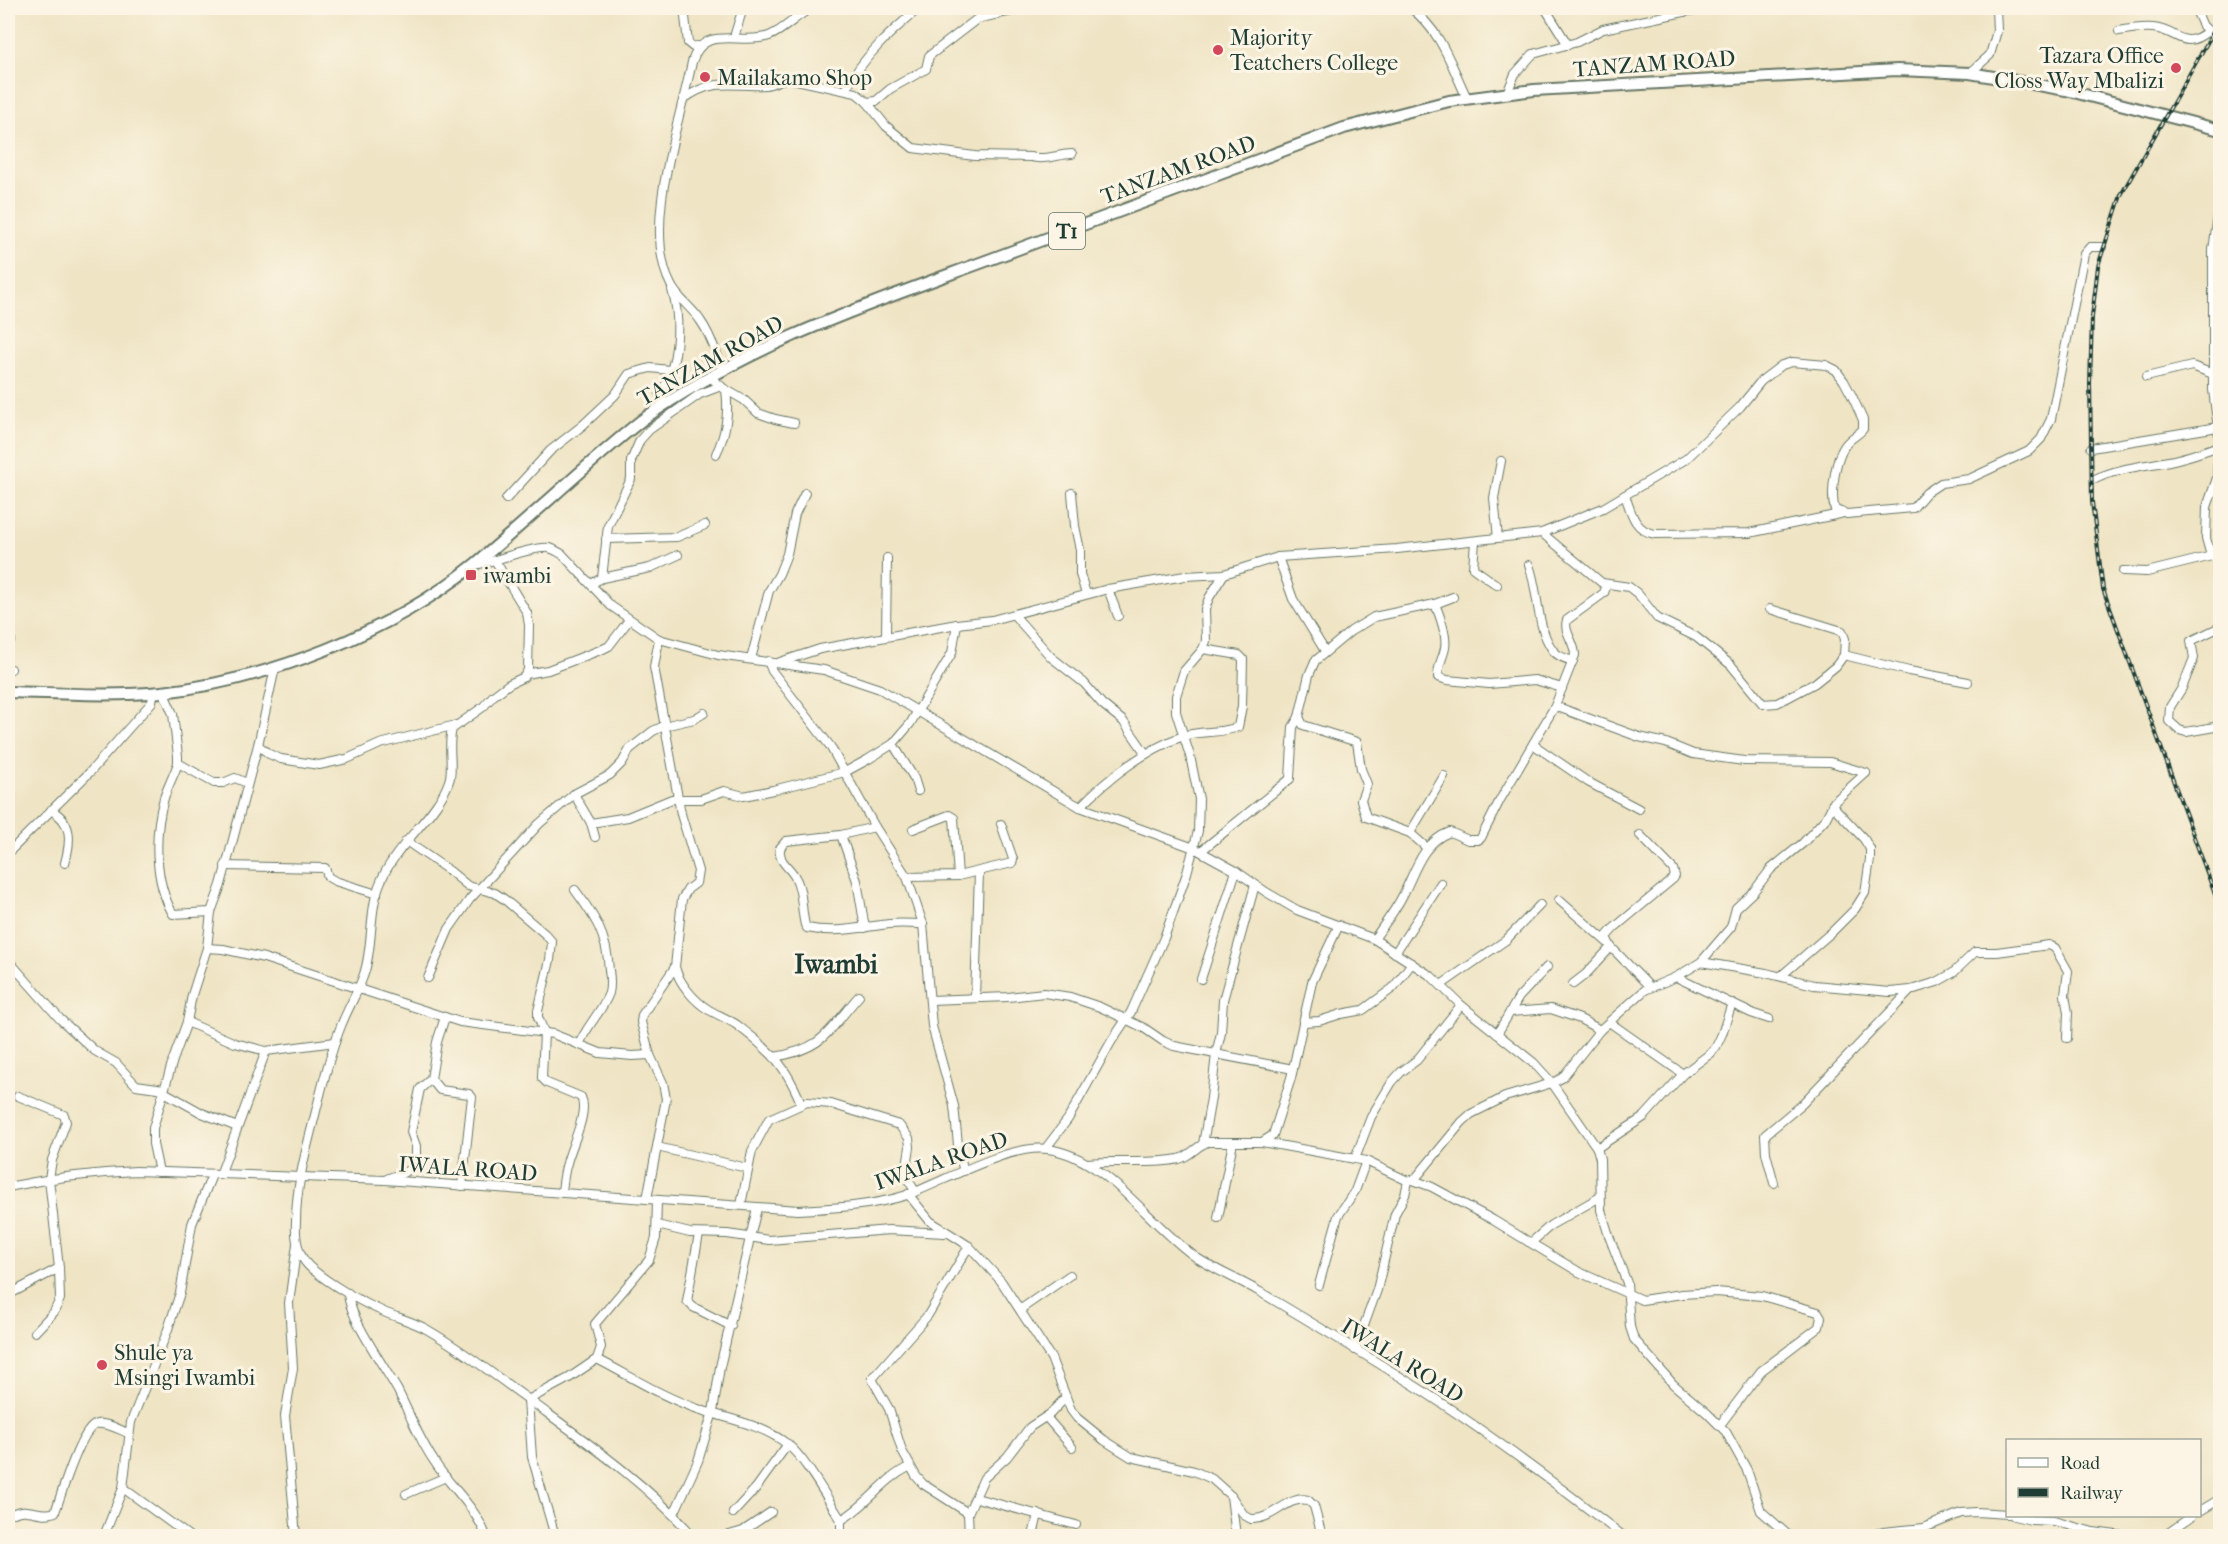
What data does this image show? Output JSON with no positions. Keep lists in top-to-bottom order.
{
  "streets": {
    "highway": ["TANZAM ROAD", "T1"],
    "street": ["IWALA ROAD"]
  },
  "districts": ["Iwambi"],
  "places": {
    "other": [
      "Majority Teatchers College",
      "Tazara Office Closs Way Mbalizi",
      "Mailakamo Shop",
      "Shule ya Msingi Iwambi"
    ],
    "transit": ["iwambi"]
  },
  "legend": ["Road", "Railway"]
}
